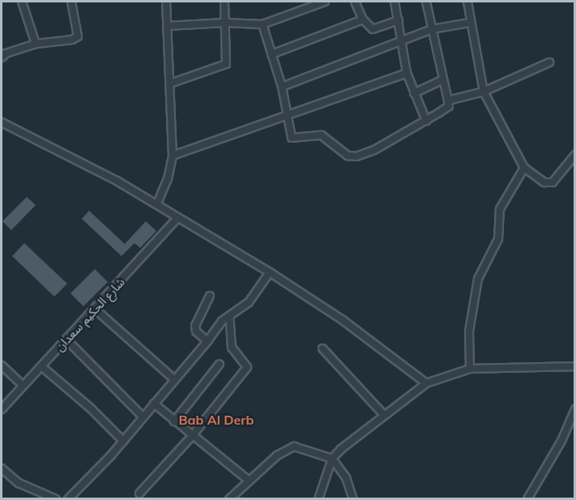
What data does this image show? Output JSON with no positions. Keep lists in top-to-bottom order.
{
  "streets": {
    "street": ["شارع الحكيم سعدان"]
  },
  "districts": ["Bab Al Derb"]
}
